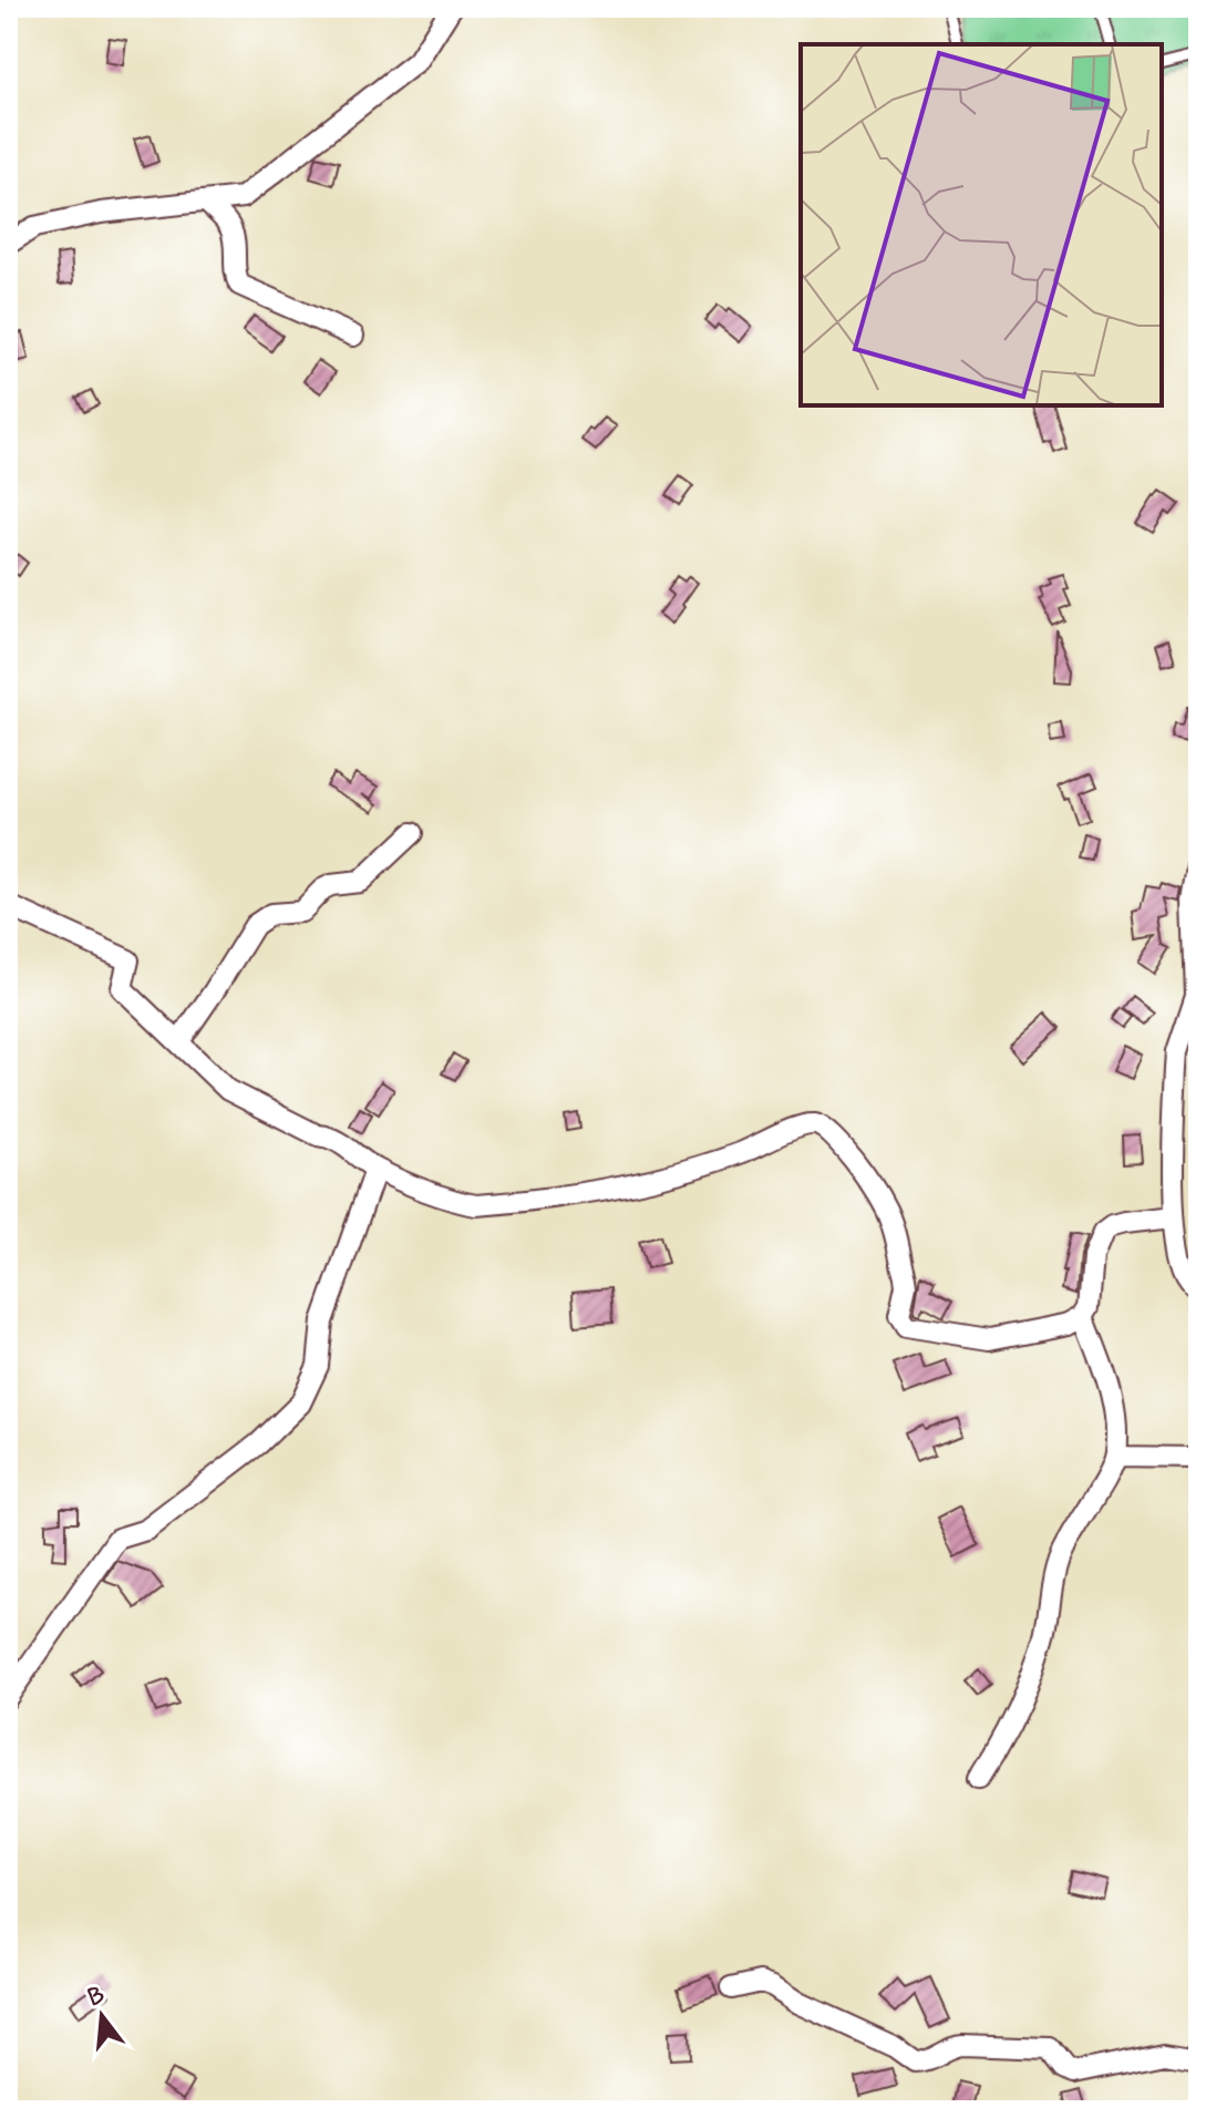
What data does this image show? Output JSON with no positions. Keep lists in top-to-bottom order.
{
  "north": "top"
}
